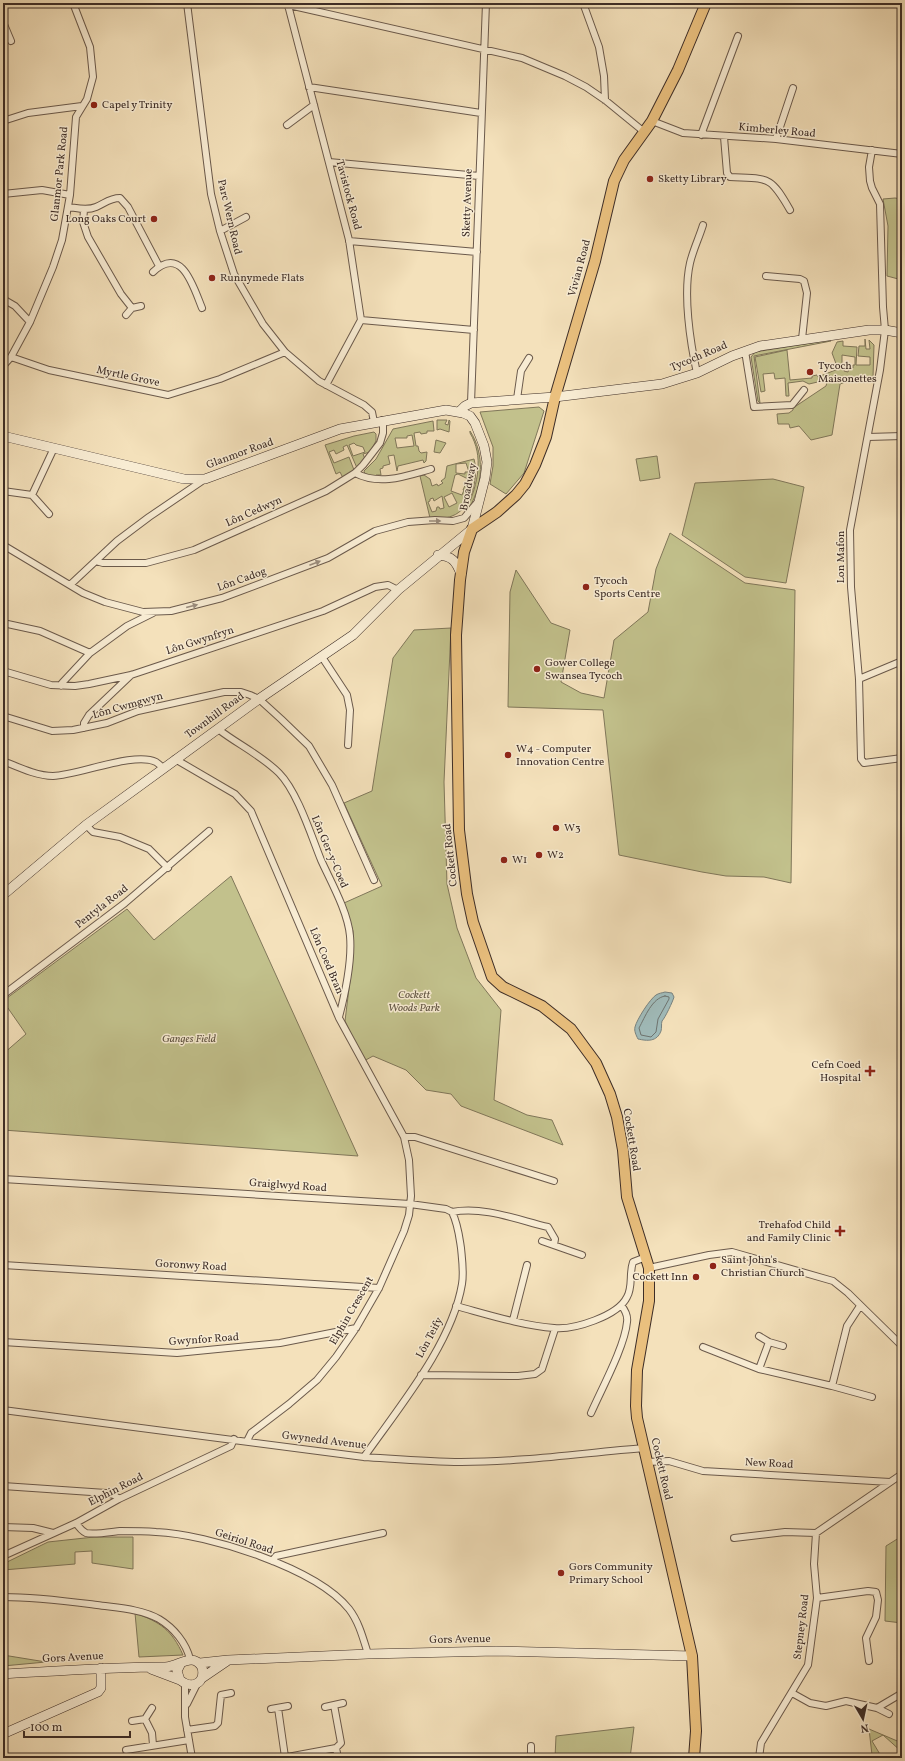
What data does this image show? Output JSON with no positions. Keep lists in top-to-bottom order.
{
  "streets": {
    "main road": ["Vivian Road", "Cockett Road"],
    "street": [
      "Kimberley Road",
      "Glanmor Park Road",
      "Tavistock Road",
      "Sketty Avenue",
      "Parc Wern Road",
      "Tycoch Road",
      "Myrtle Grove",
      "Glanmor Road",
      "Broadway",
      "Lôn Cedwyn",
      "Lon Mafon",
      "Lôn Cadog",
      "Lôn Gwynfryn",
      "Lôn Cwmgwyn",
      "Townhill Road",
      "Lôn Ger-y-Coed",
      "Pentyla Road",
      "Lôn Coed Bran",
      "Graiglwyd Road",
      "Goronwy Road",
      "Elphin Crescent",
      "Lôn Teify",
      "Gwynfor Road",
      "Gwynedd Avenue",
      "New Road",
      "Elphin Road",
      "Geiriol Road",
      "Stepney Road",
      "Gors Avenue"
    ]
  },
  "crossings": [
    ["Kimberley Road", "Vivian Road"],
    ["Kimberley Road", "Lon Mafon"],
    ["Glanmor Park Road", "Myrtle Grove"],
    ["Sketty Avenue", "Tycoch Road"],
    ["Parc Wern Road", "Myrtle Grove"],
    ["Parc Wern Road", "Glanmor Road"],
    ["Parc Wern Road", "Lôn Cedwyn"],
    ["Vivian Road", "Tycoch Road"],
    ["Vivian Road", "Broadway"],
    ["Vivian Road", "Townhill Road"],
    ["Vivian Road", "Cockett Road"],
    ["Tycoch Road", "Lon Mafon"],
    ["Glanmor Road", "Broadway"],
    ["Glanmor Road", "Lôn Cedwyn"],
    ["Broadway", "Lôn Cadog"],
    ["Broadway", "Townhill Road"],
    ["Broadway", "Cockett Road"],
    ["Lôn Gwynfryn", "Townhill Road"],
    ["Lôn Cwmgwyn", "Townhill Road"],
    ["Townhill Road", "Lôn Ger-y-Coed"],
    ["Townhill Road", "Cockett Road"],
    ["Townhill Road", "Lôn Coed Bran"],
    ["Lôn Ger-y-Coed", "Lôn Coed Bran"],
    ["Cockett Road", "Gwynedd Avenue"],
    ["Cockett Road", "New Road"],
    ["Cockett Road", "Gors Avenue"],
    ["Lôn Coed Bran", "Graiglwyd Road"],
    ["Lôn Coed Bran", "Elphin Crescent"],
    ["Graiglwyd Road", "Elphin Crescent"],
    ["Graiglwyd Road", "Lôn Teify"],
    ["Goronwy Road", "Elphin Crescent"],
    ["Elphin Crescent", "Gwynfor Road"],
    ["Elphin Crescent", "Gwynedd Avenue"],
    ["Lôn Teify", "Gwynedd Avenue"],
    ["Gwynedd Avenue", "Elphin Road"],
    ["Elphin Road", "Geiriol Road"],
    ["Geiriol Road", "Gors Avenue"]
  ],
  "one_way": ["Lôn Cadog"],
  "parks": ["Cockett Woods Park", "Ganges Field"],
  "places": {
    "other": [
      "Capel y Trinity",
      "Sketty Library",
      "Long Oaks Court",
      "Runnymede Flats",
      "Tycoch Maisonettes",
      "Tycoch Sports Centre",
      "Gower College Swansea Tycoch",
      "W4 - Computer Innovation Centre",
      "W3",
      "W2",
      "W1",
      "Saint John's Christian Church",
      "Cockett Inn",
      "Gors Community Primary School"
    ],
    "health": ["Cefn Coed Hospital", "Trehafod Child and Family Clinic"]
  },
  "scale_bar": "100 m",
  "north": "bottom"
}
